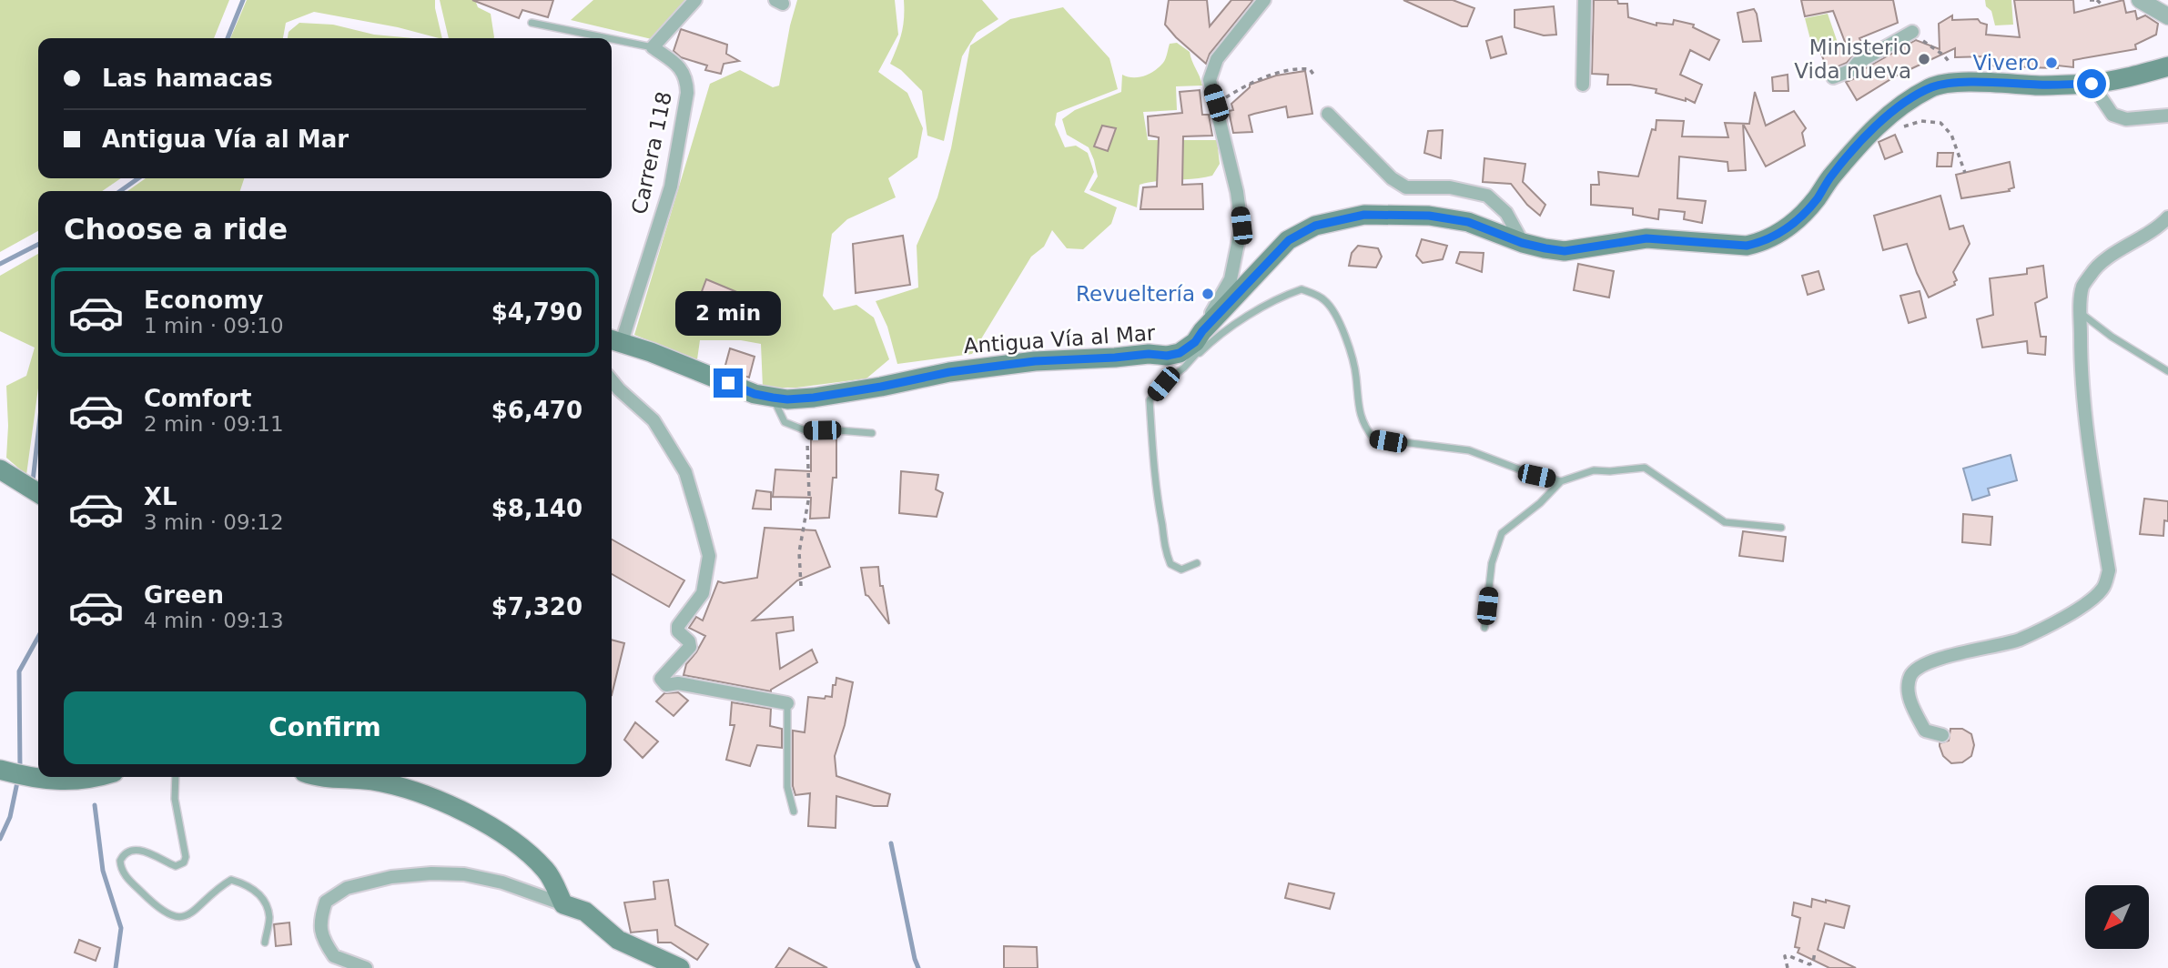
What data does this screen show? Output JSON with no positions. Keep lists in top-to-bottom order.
{
  "streets": {
    "main road": ["Antigua Vía al Mar"],
    "street": ["Carrera 118"]
  },
  "crossings": [
    ["Carrera 118", "Antigua Vía al Mar"]
  ],
  "places": ["Ministerio Vida nueva", "Vivero", "Revueltería"],
  "north": "bottom left",
  "page": {
    "banner": ["Las hamacas", "Antigua Vía al Mar"],
    "heading": "Choose a ride",
    "list": [
      {
        "name": "Economy",
        "note": "1 min · 09:10",
        "value": "$4,790"
      },
      {
        "name": "Comfort",
        "note": "2 min · 09:11",
        "value": "$6,470"
      },
      {
        "name": "XL",
        "note": "3 min · 09:12",
        "value": "$8,140"
      },
      {
        "name": "Green",
        "note": "4 min · 09:13",
        "value": "$7,320"
      }
    ],
    "bubble": "2 min",
    "buttons": "Confirm"
  }
}
